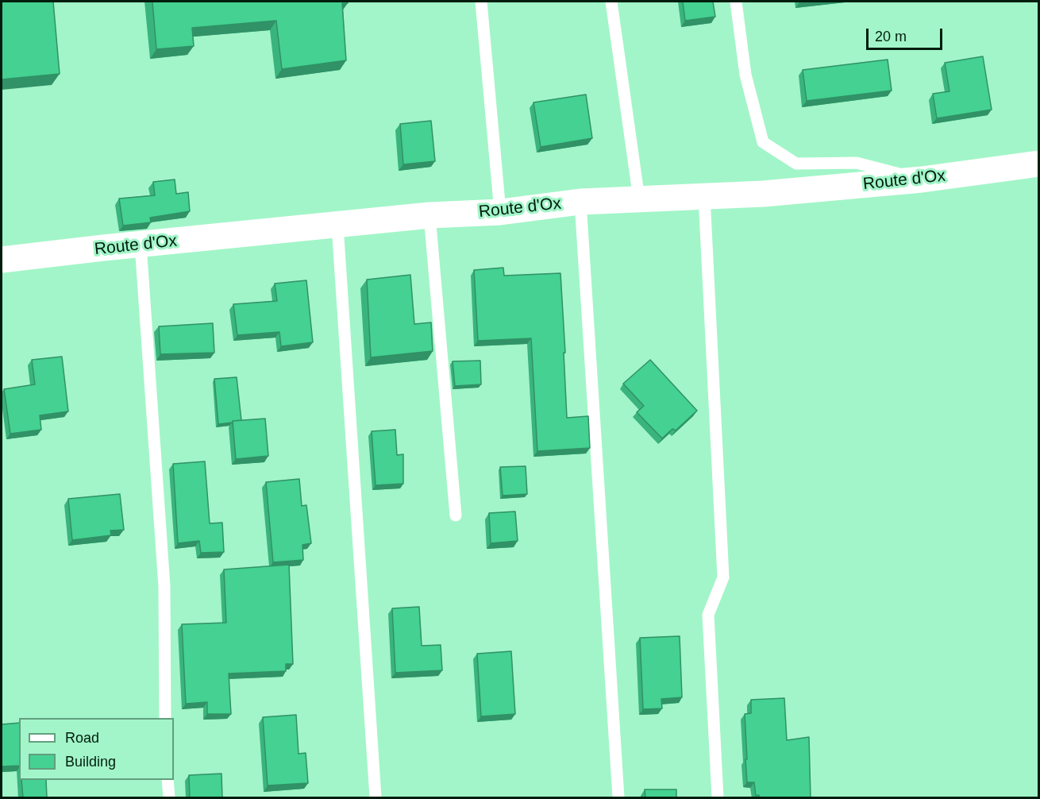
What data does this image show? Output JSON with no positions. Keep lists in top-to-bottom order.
{
  "streets": {
    "street": ["Route d'Ox"]
  },
  "legend": ["Road", "Building"],
  "scale_bar": "20 m"
}
